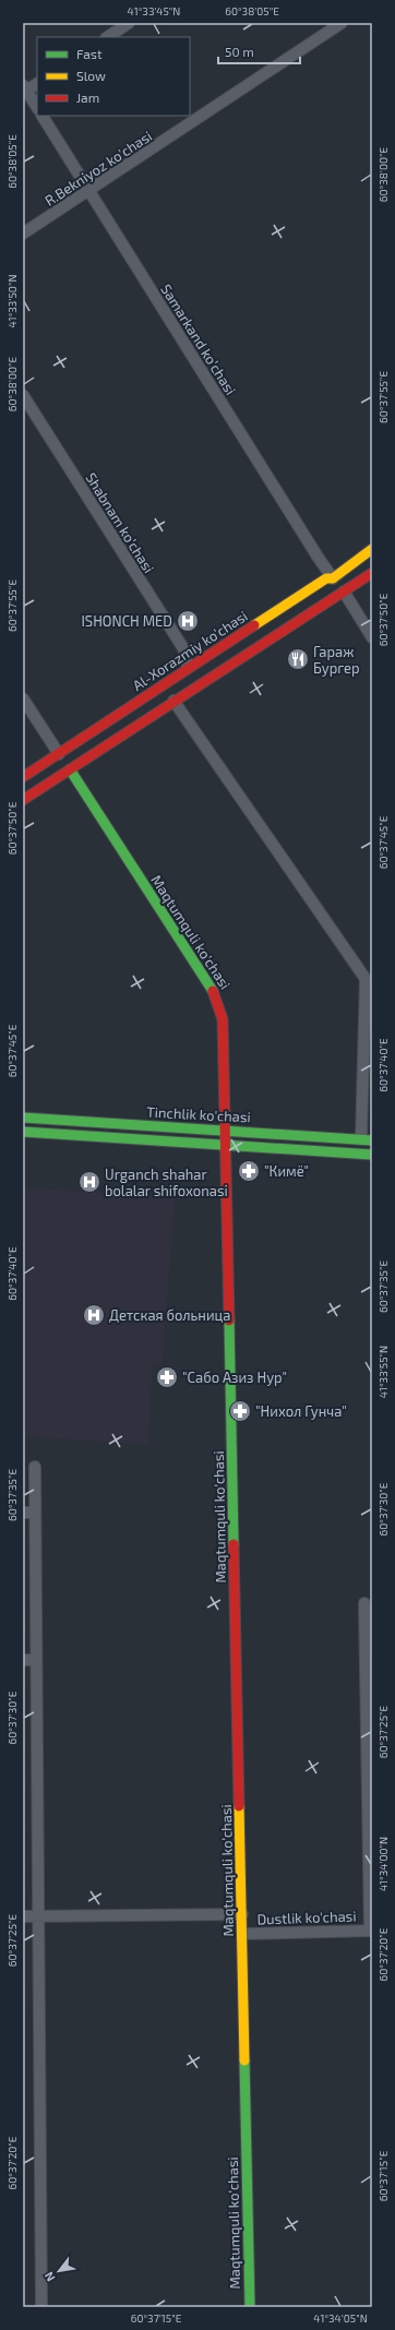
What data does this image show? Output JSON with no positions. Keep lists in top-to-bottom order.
{
  "streets": {
    "street": [
      "R.Bekniyoz ko'chasi",
      "Samarkand ko’chasi",
      "Shabnam ko’chasi",
      "Al-Xorazmiy ko’chasi",
      "Maqtumquli ko'chasi",
      "Tinchlik ko'chasi",
      "Dustlik ko'chasi"
    ]
  },
  "crossings": [
    ["R.Bekniyoz ko'chasi", "Samarkand ko’chasi"],
    ["Samarkand ko’chasi", "Al-Xorazmiy ko’chasi"],
    ["Shabnam ko’chasi", "Al-Xorazmiy ko’chasi"],
    ["Maqtumquli ko'chasi", "Tinchlik ko'chasi"],
    ["Maqtumquli ko'chasi", "Dustlik ko'chasi"]
  ],
  "places": {
    "hospital": ["ISHONCH MED", "Urganch shahar bolalar shifoxonasi", "Детская больница"],
    "restaurant": ["Гараж Бургер"],
    "pharmacy": ["\"Кимё\"", "\"Сабо Азиз Нур\"", "\"Нихол Гунча\""]
  },
  "legend": ["Fast", "Slow", "Jam"],
  "scale_bar": "50 m",
  "north": "bottom left",
  "coordinates": [
    "41°33'45\"N",
    "60°38'05\"E",
    "60°38'00\"E",
    "41°33'50\"N",
    "60°37'55\"E",
    "60°37'50\"E",
    "60°37'45\"E",
    "60°37'40\"E",
    "60°37'35\"E",
    "41°33'55\"N",
    "60°37'30\"E",
    "60°37'25\"E",
    "41°34'00\"N",
    "60°37'20\"E",
    "60°37'15\"E",
    "41°34'05\"N"
  ]
}
